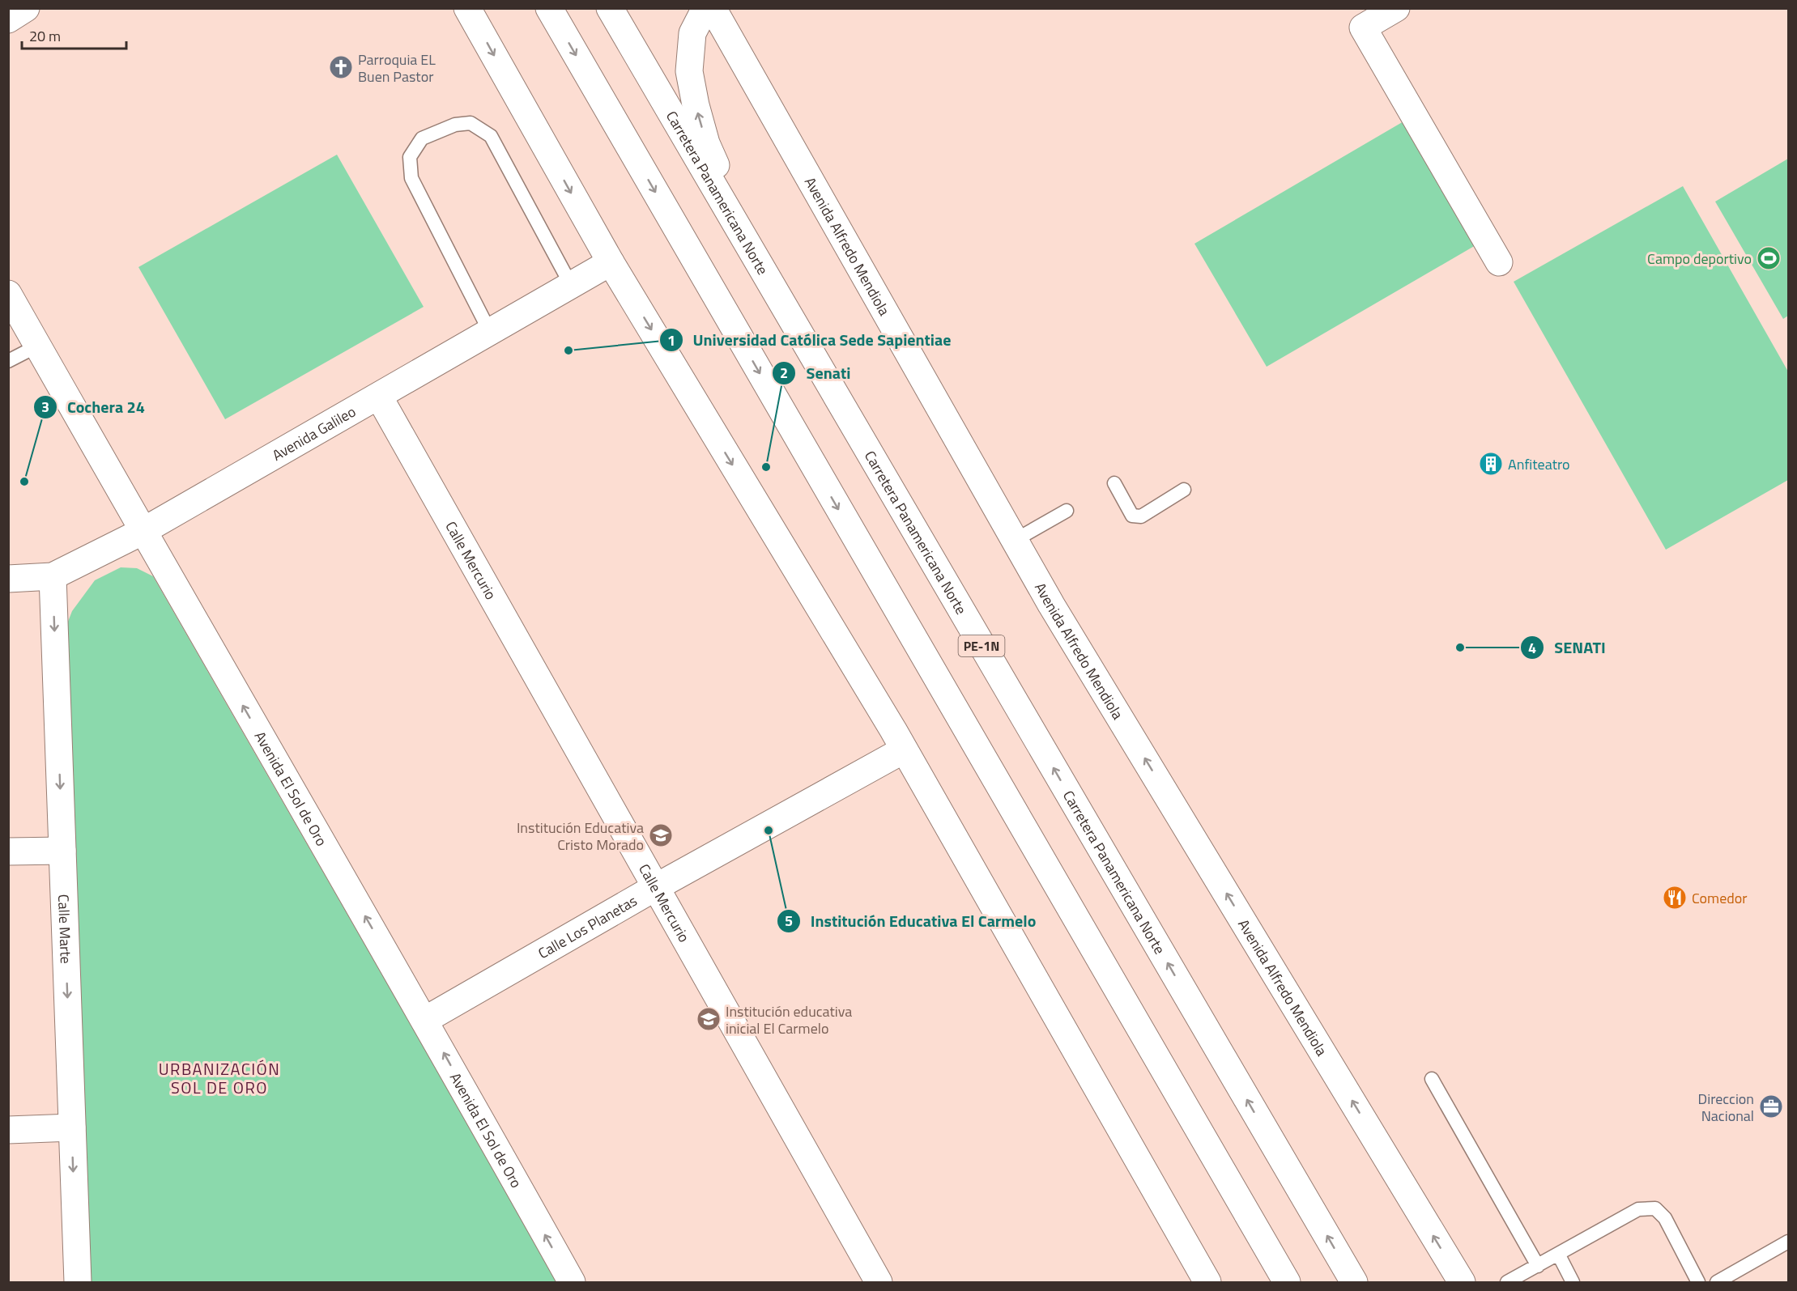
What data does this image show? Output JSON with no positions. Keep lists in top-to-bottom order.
{
  "streets": {
    "main road": [
      "Carretera Panamericana Norte",
      "Avenida Alfredo Mendiola",
      "Avenida Galileo",
      "Calle Mercurio",
      "PE-1N",
      "Avenida El Sol de Oro",
      "Calle Los Planetas",
      "Calle Marte"
    ]
  },
  "crossings": [
    ["Avenida Galileo", "Calle Mercurio"],
    ["Avenida Galileo", "Avenida El Sol de Oro"],
    ["Avenida Galileo", "Calle Marte"],
    ["Calle Mercurio", "Calle Los Planetas"],
    ["Avenida El Sol de Oro", "Calle Los Planetas"]
  ],
  "one_way": ["Avenida El Sol de Oro", "Calle Marte"],
  "districts": ["URBANIZACIÓN SOL DE ORO"],
  "places": {
    "church": ["Parroquia EL Buen Pastor"],
    "sports": ["Campo deportivo"],
    "other": [
      "Universidad Católica Sede Sapientiae",
      "Senati",
      "Cochera 24",
      "SENATI",
      "Institución Educativa El Carmelo"
    ],
    "building": ["Anfiteatro"],
    "school or university": ["Institución Educativa Cristo Morado", "Institución educativa inicial El Carmelo"],
    "restaurant": ["Comedor"],
    "office": ["Direccion Nacional"]
  },
  "scale_bar": "20 m"
}
